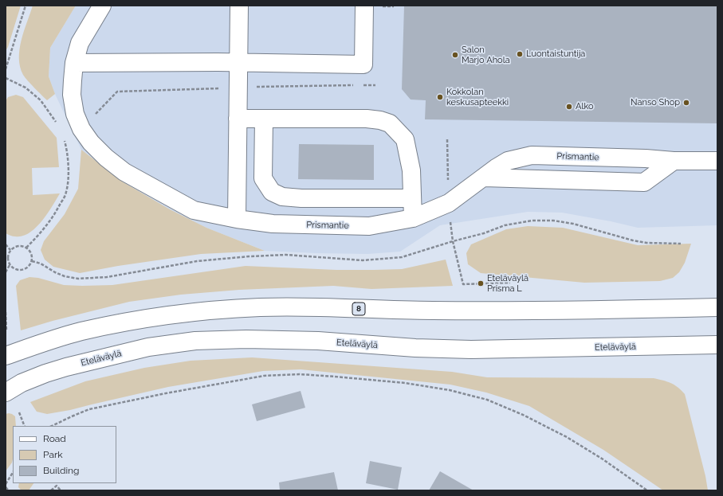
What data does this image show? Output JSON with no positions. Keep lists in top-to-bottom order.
{
  "streets": {
    "main road": ["Prismantie", "8", "Eteläväylä"]
  },
  "places": [
    "Luontaistuntija",
    "Salon Marjo Ahola",
    "Kokkolan keskusapteekki",
    "Nanso Shop",
    "Alko",
    "Eteläväylä Prisma L"
  ],
  "legend": ["Road", "Park", "Building"]
}
